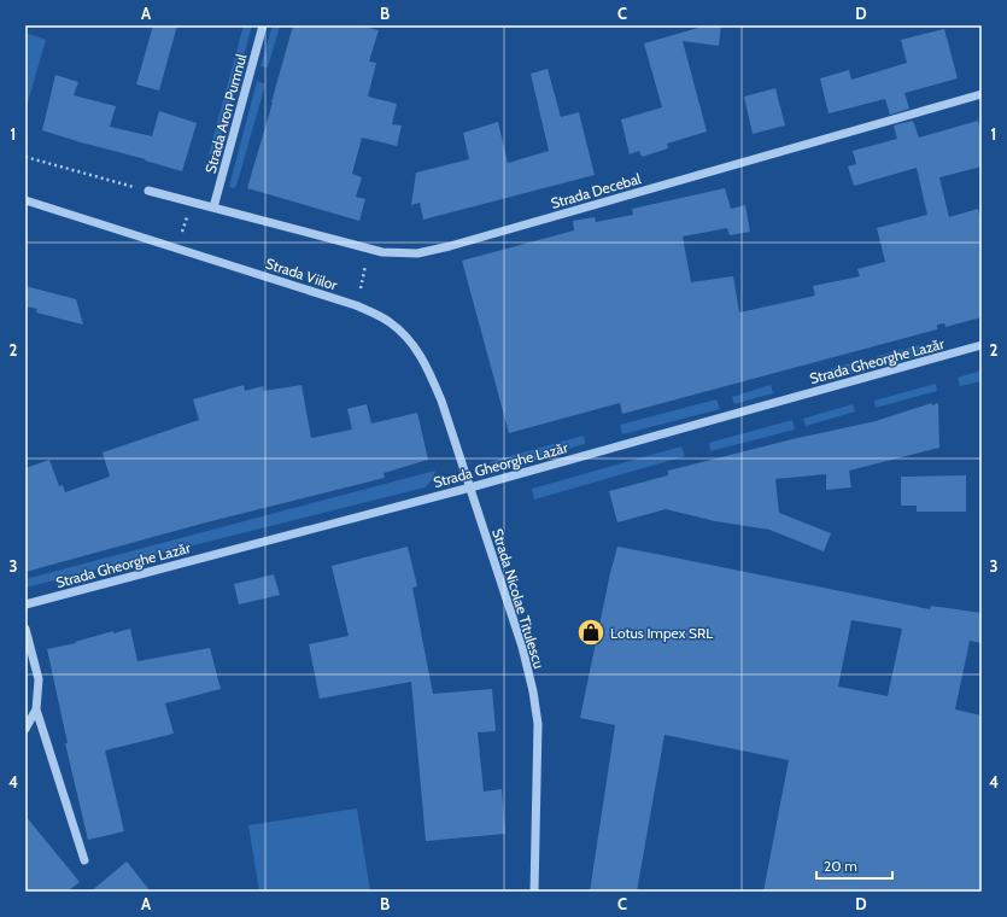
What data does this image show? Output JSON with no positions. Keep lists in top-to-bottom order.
{
  "streets": {
    "street": [
      "Strada Aron Pumnul",
      "Strada Decebal",
      "Strada Viilor",
      "Strada Gheorghe Lazăr",
      "Strada Nicolae Titulescu"
    ]
  },
  "crossings": [
    ["Strada Aron Pumnul", "Strada Decebal"],
    ["Strada Viilor", "Strada Gheorghe Lazăr"],
    ["Strada Viilor", "Strada Nicolae Titulescu"],
    ["Strada Gheorghe Lazăr", "Strada Nicolae Titulescu"]
  ],
  "places": {
    "shop": ["Lotus Impex SRL"]
  },
  "scale_bar": "20 m",
  "grid": {
    "columns": [
      "A",
      "B",
      "C",
      "D"
    ],
    "rows": [
      "1",
      "2",
      "3",
      "4"
    ]
  }
}
